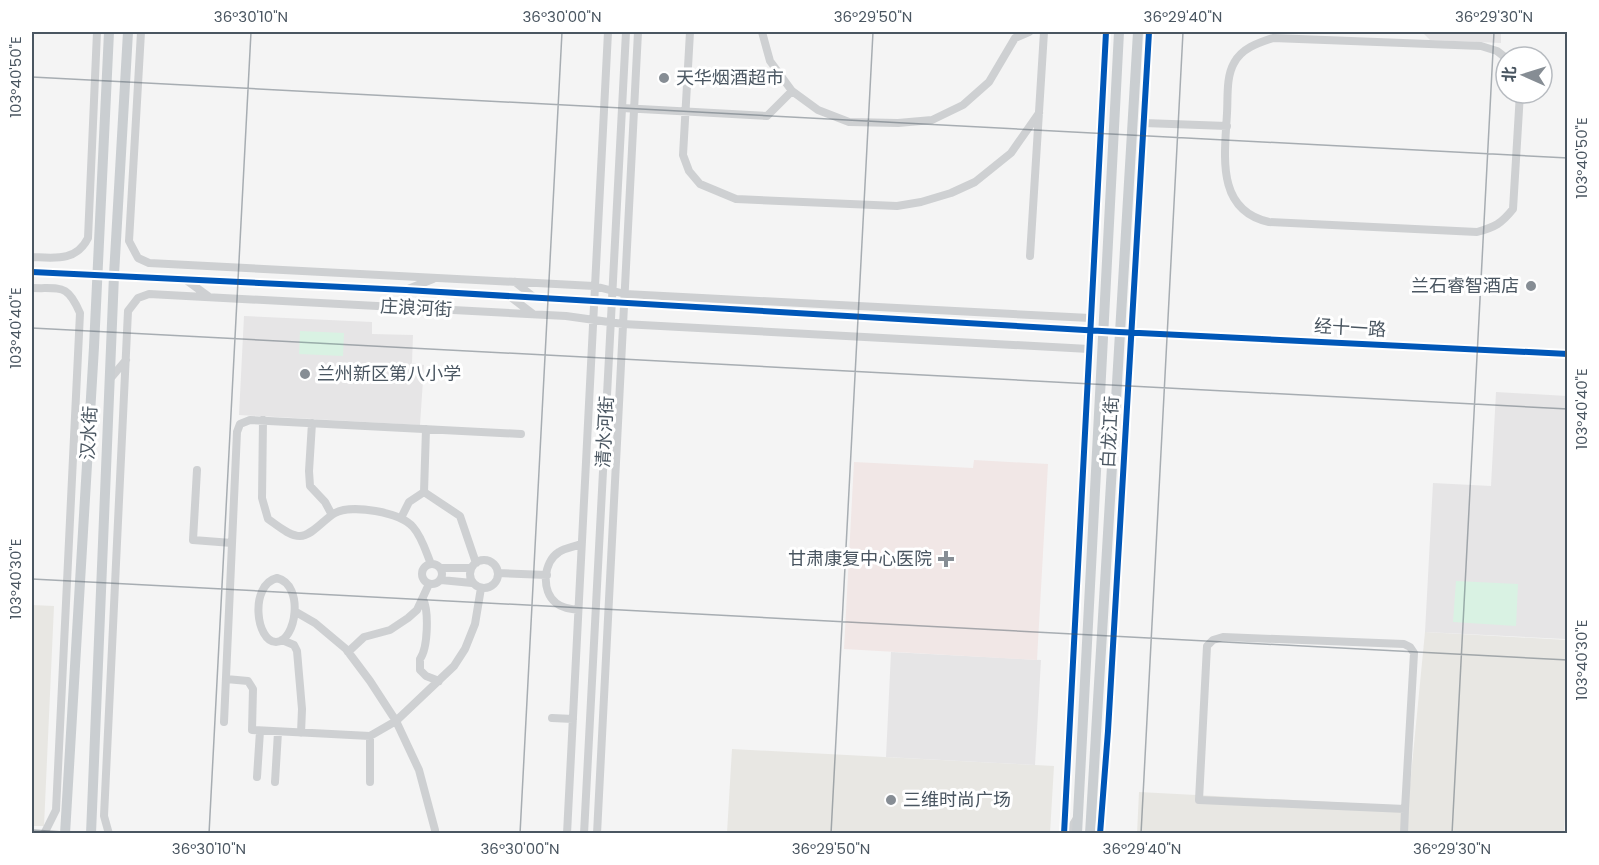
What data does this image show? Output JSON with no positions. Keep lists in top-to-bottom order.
{
  "streets": {
    "main road": ["白龙江街", "汉水街"],
    "street": ["庄浪河街", "经十一路", "清水河街"]
  },
  "crossings": [
    ["庄浪河街", "清水河街"],
    ["经十一路", "清水河街"],
    ["经十一路", "白龙江街"],
    ["经十一路", "汉水街"]
  ],
  "places": {
    "other": [
      "天华烟酒超市",
      "兰石睿智酒店",
      "兰州新区第八小学",
      "三维时尚广场"
    ],
    "health": ["甘肃康复中心医院"]
  },
  "north": "left",
  "coordinates": [
    "36°30'10\"N",
    "36°30'00\"N",
    "36°29'50\"N",
    "36°29'40\"N",
    "36°29'30\"N",
    "103°40'50\"E",
    "103°40'40\"E",
    "103°40'30\"E"
  ]
}
